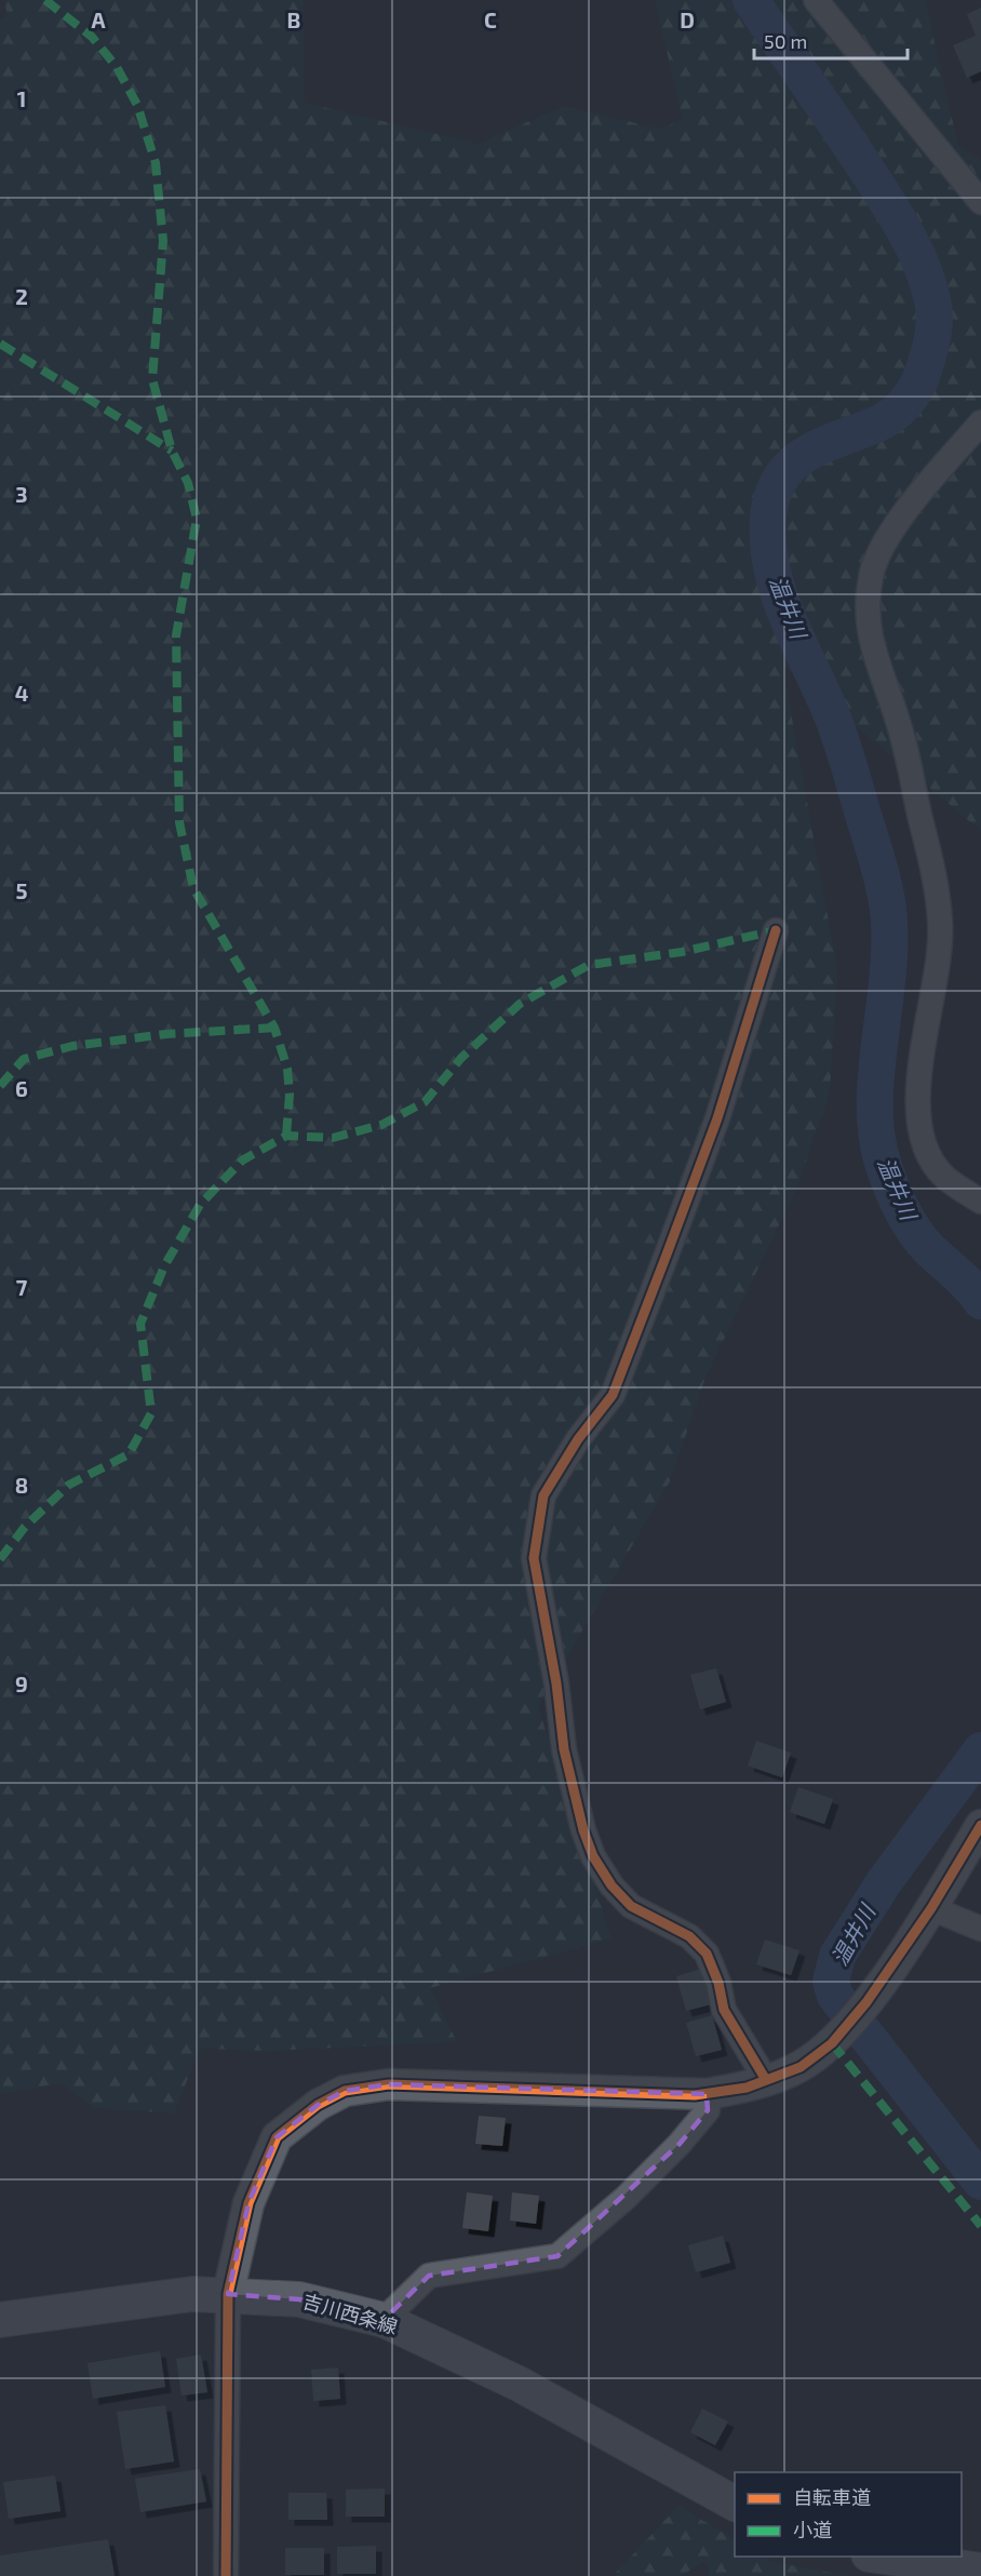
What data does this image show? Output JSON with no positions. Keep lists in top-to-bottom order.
{
  "streets": {
    "main road": ["吉川西条線"]
  },
  "water": ["温井川"],
  "legend": ["自転車道", "小道"],
  "scale_bar": "50 m",
  "grid": {
    "columns": [
      "A",
      "B",
      "C",
      "D"
    ],
    "rows": [
      "1",
      "2",
      "3",
      "4",
      "5",
      "6",
      "7",
      "8",
      "9"
    ]
  }
}
